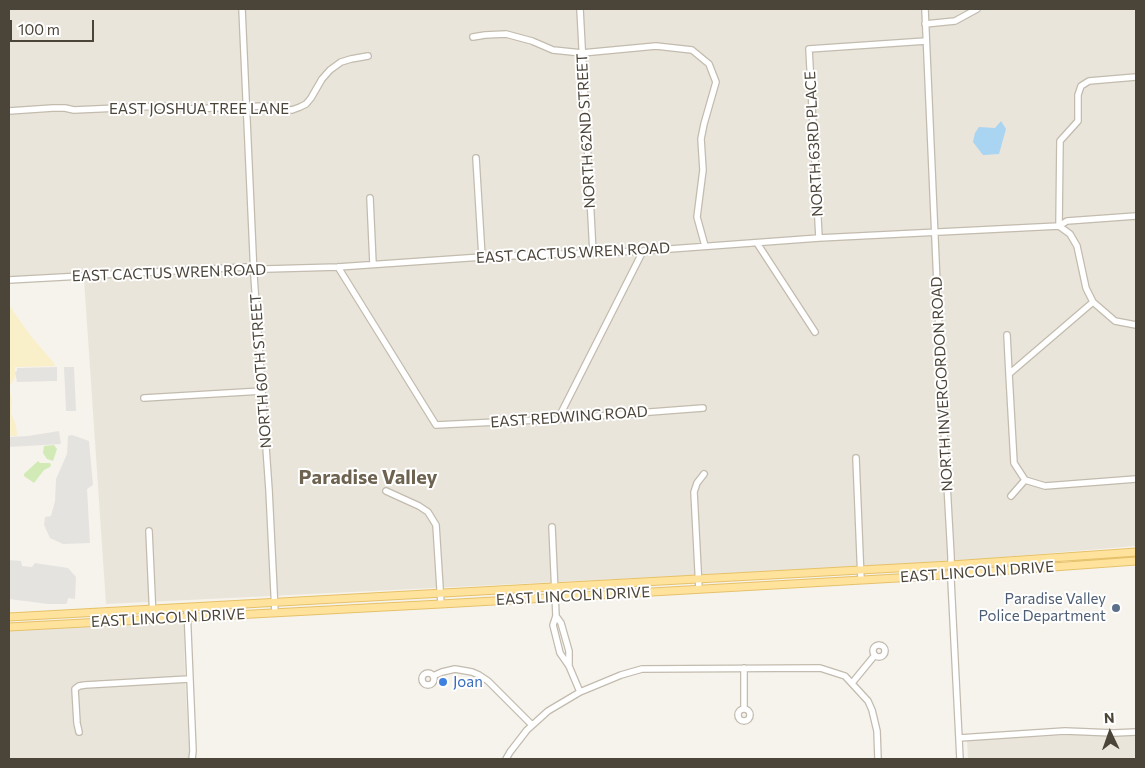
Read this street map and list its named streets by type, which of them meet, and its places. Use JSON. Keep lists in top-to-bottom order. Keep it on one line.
{"streets":{"main road":["EAST LINCOLN DRIVE"],"street":["EAST JOSHUA TREE LANE","NORTH 62ND STREET","NORTH 63RD PLACE","EAST CACTUS WREN ROAD","NORTH 60TH STREET","NORTH INVERGORDON ROAD","EAST REDWING ROAD"]},"crossings":[["EAST JOSHUA TREE LANE","NORTH 60TH STREET"],["NORTH 62ND STREET","EAST CACTUS WREN ROAD"],["NORTH 63RD PLACE","EAST CACTUS WREN ROAD"],["NORTH 63RD PLACE","NORTH INVERGORDON ROAD"],["EAST CACTUS WREN ROAD","NORTH 60TH STREET"],["EAST CACTUS WREN ROAD","NORTH INVERGORDON ROAD"],["EAST CACTUS WREN ROAD","EAST REDWING ROAD"],["NORTH 60TH STREET","EAST LINCOLN DRIVE"],["NORTH INVERGORDON ROAD","EAST LINCOLN DRIVE"]],"districts":["Paradise Valley"],"places":["Paradise Valley Police Department","Joan"],"scale_bar":"100 m","north":"top"}
